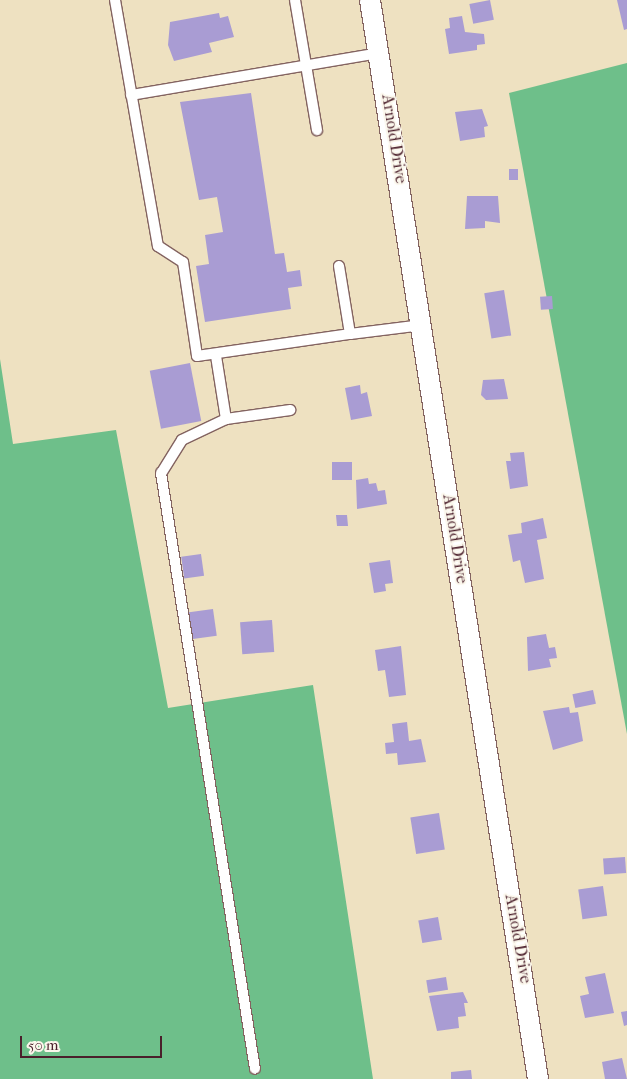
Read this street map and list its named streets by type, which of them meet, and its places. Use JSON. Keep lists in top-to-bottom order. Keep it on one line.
{"streets":{"street":["Arnold Drive"]},"scale_bar":"50 m"}
